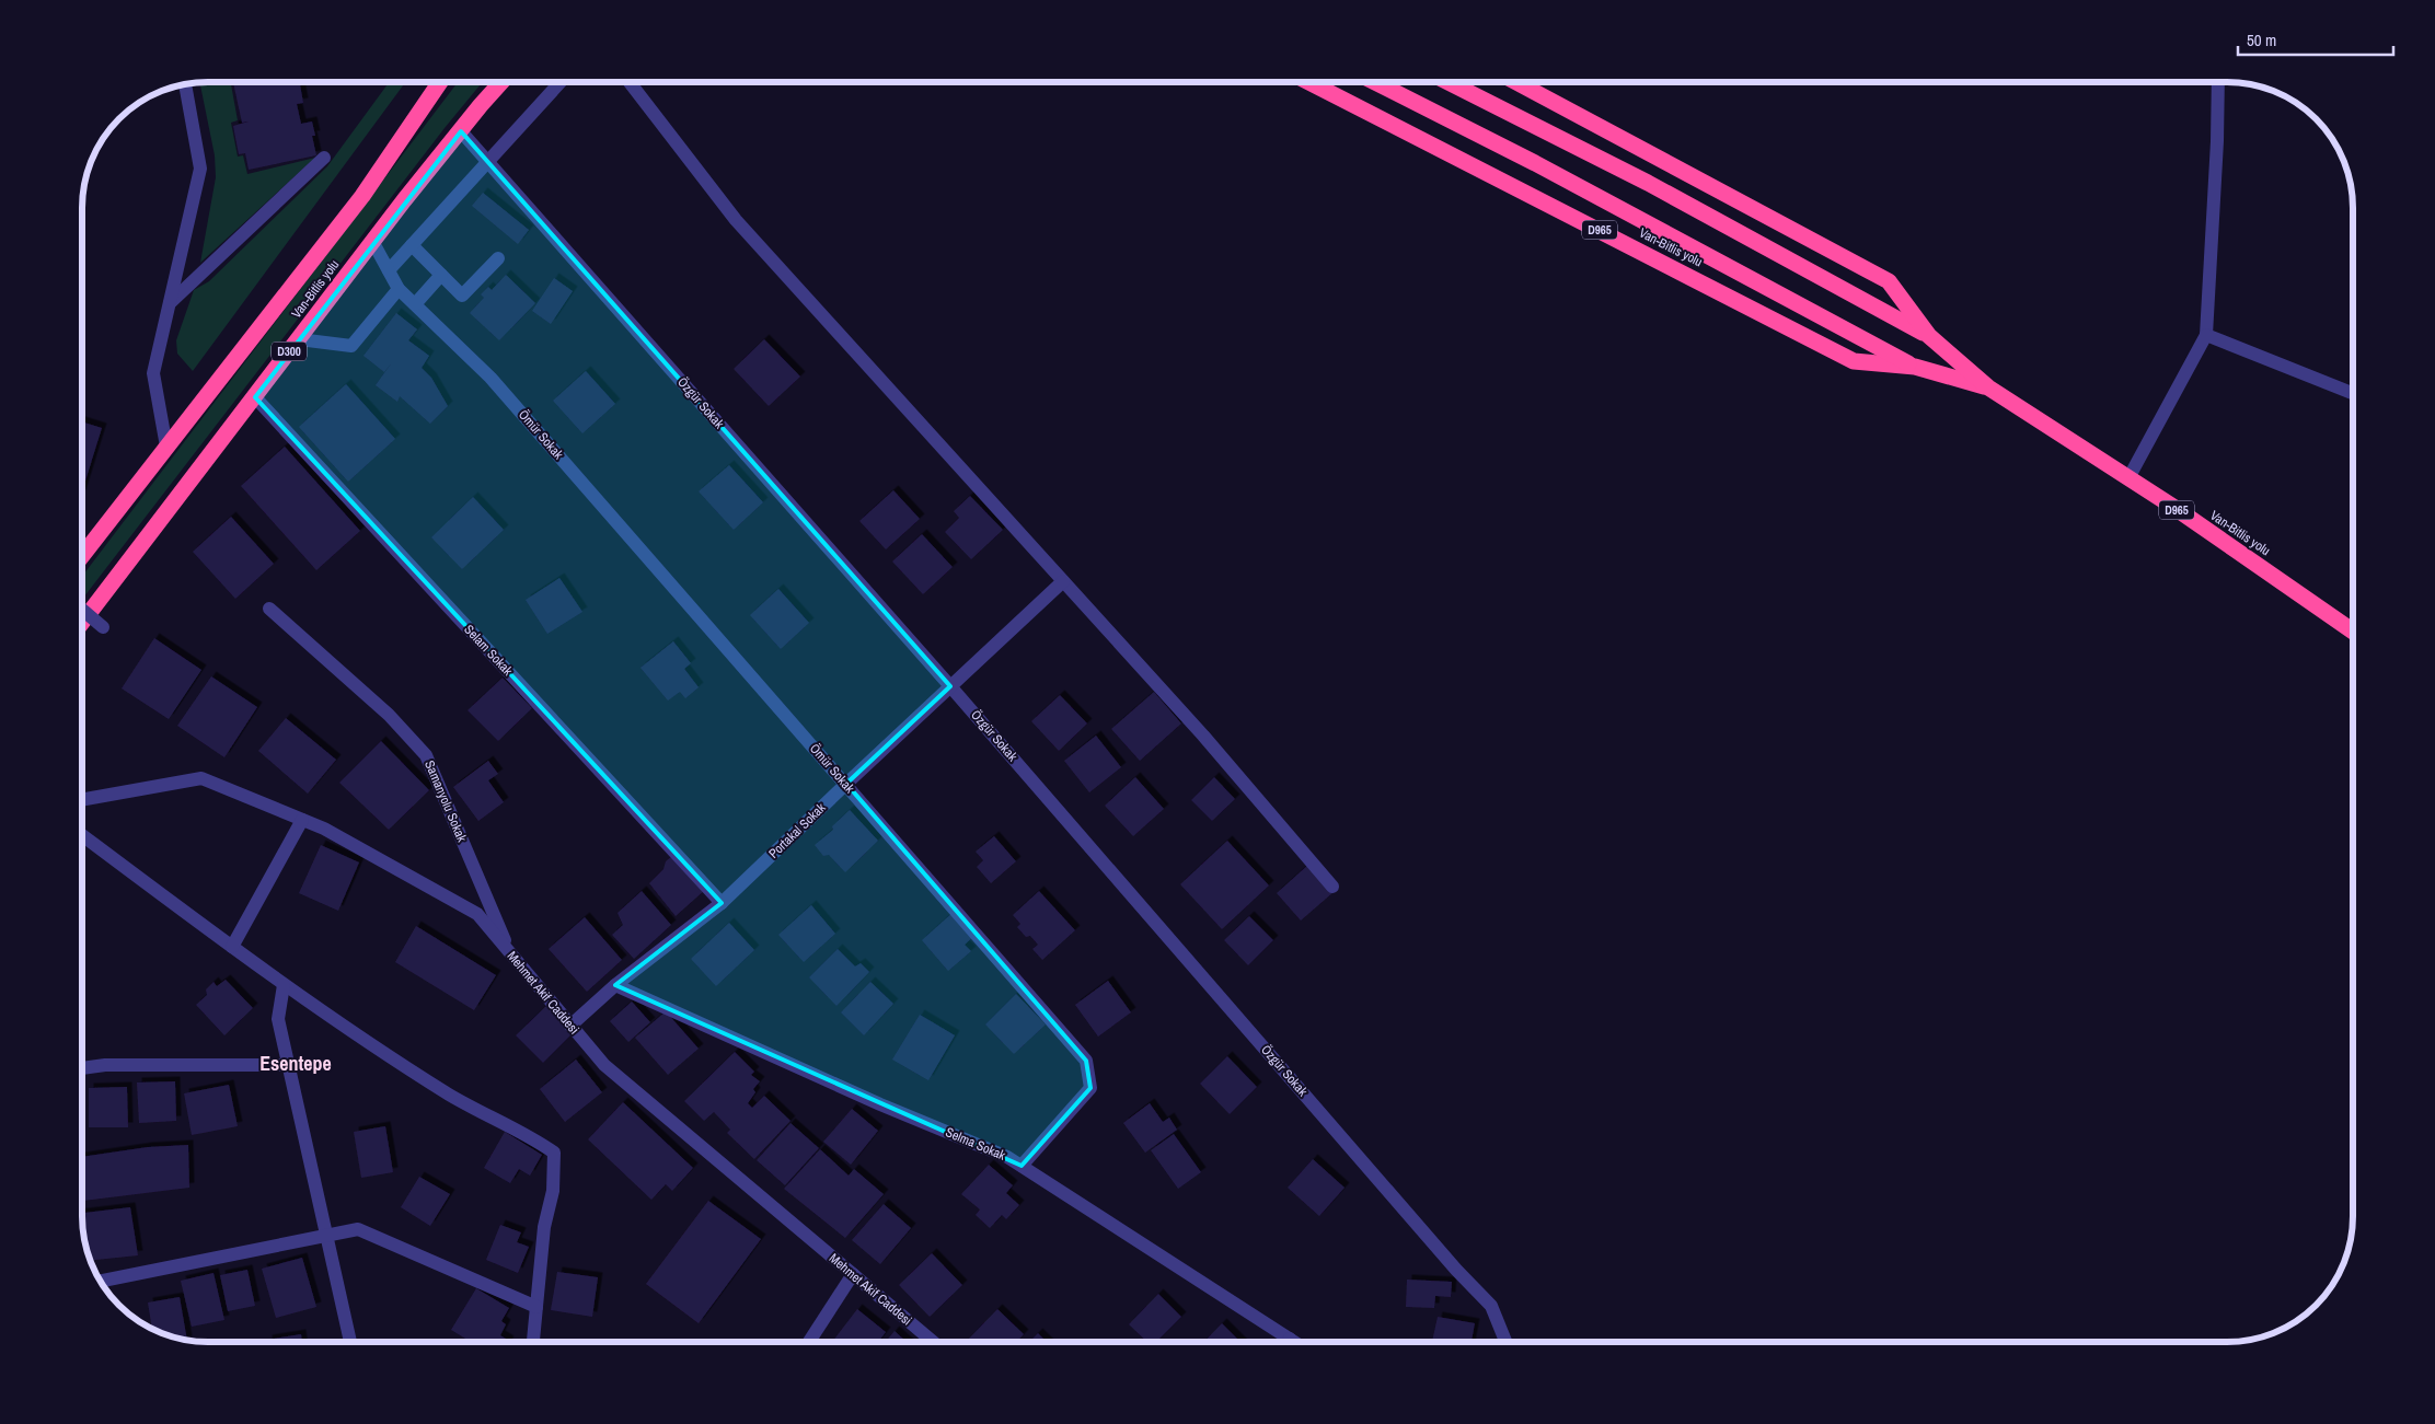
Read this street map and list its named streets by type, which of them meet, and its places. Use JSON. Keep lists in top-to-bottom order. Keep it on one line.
{"streets":{"highway":["D965","Van-Bitlis yolu","D300"],"street":["Özgür Sokak","Ömür Sokak","Selam Sokak","Samanyolu Sokak","Portakal Sokak","Mehmet Akif Caddesi","Selma Sokak"]},"crossings":[["Van-Bitlis yolu","Özgür Sokak"],["Van-Bitlis yolu","Ömür Sokak"],["Van-Bitlis yolu","Selam Sokak"],["Özgür Sokak","Portakal Sokak"],["Ömür Sokak","Portakal Sokak"],["Ömür Sokak","Selma Sokak"],["Selam Sokak","Portakal Sokak"],["Samanyolu Sokak","Mehmet Akif Caddesi"],["Portakal Sokak","Mehmet Akif Caddesi"],["Portakal Sokak","Selma Sokak"]],"districts":["Esentepe"],"scale_bar":"50 m"}
